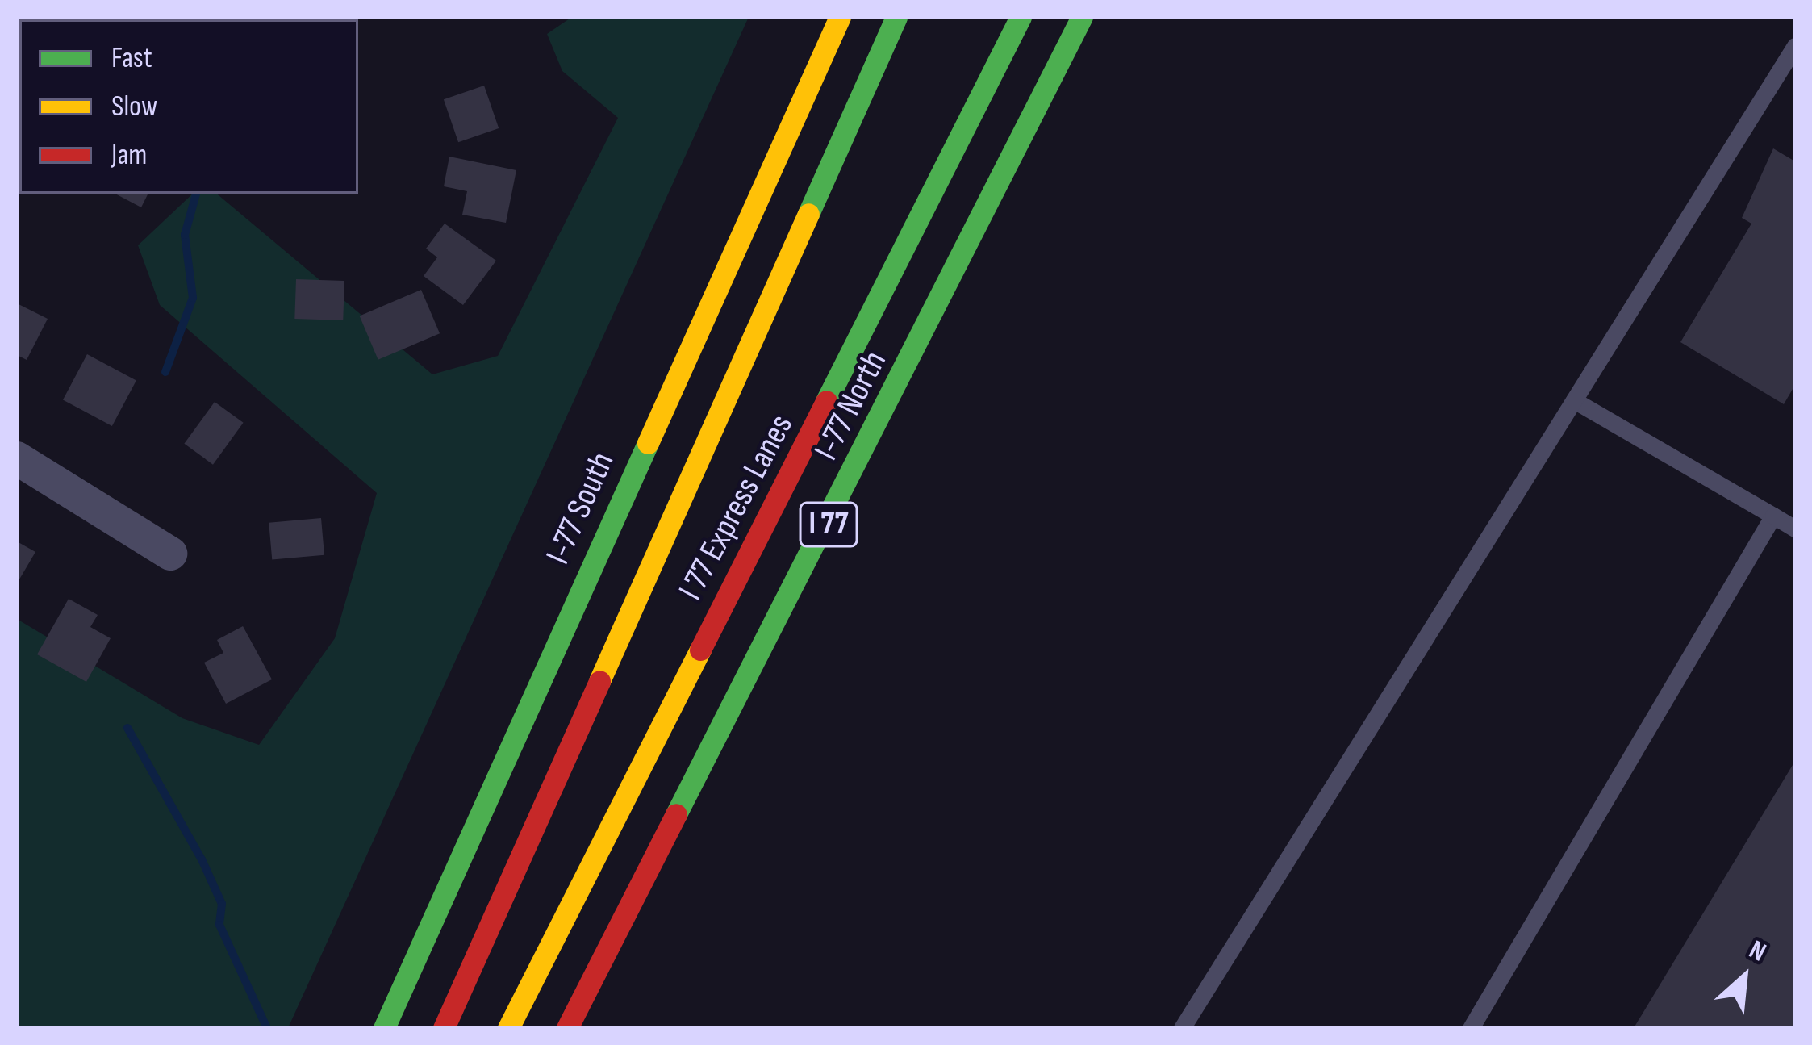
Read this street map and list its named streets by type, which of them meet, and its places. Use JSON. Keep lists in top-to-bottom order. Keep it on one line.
{"streets":{"highway":["I-77 North","I 77 Express Lanes","I-77 South","I 77"]},"legend":["Fast","Slow","Jam"],"north":"top right"}
